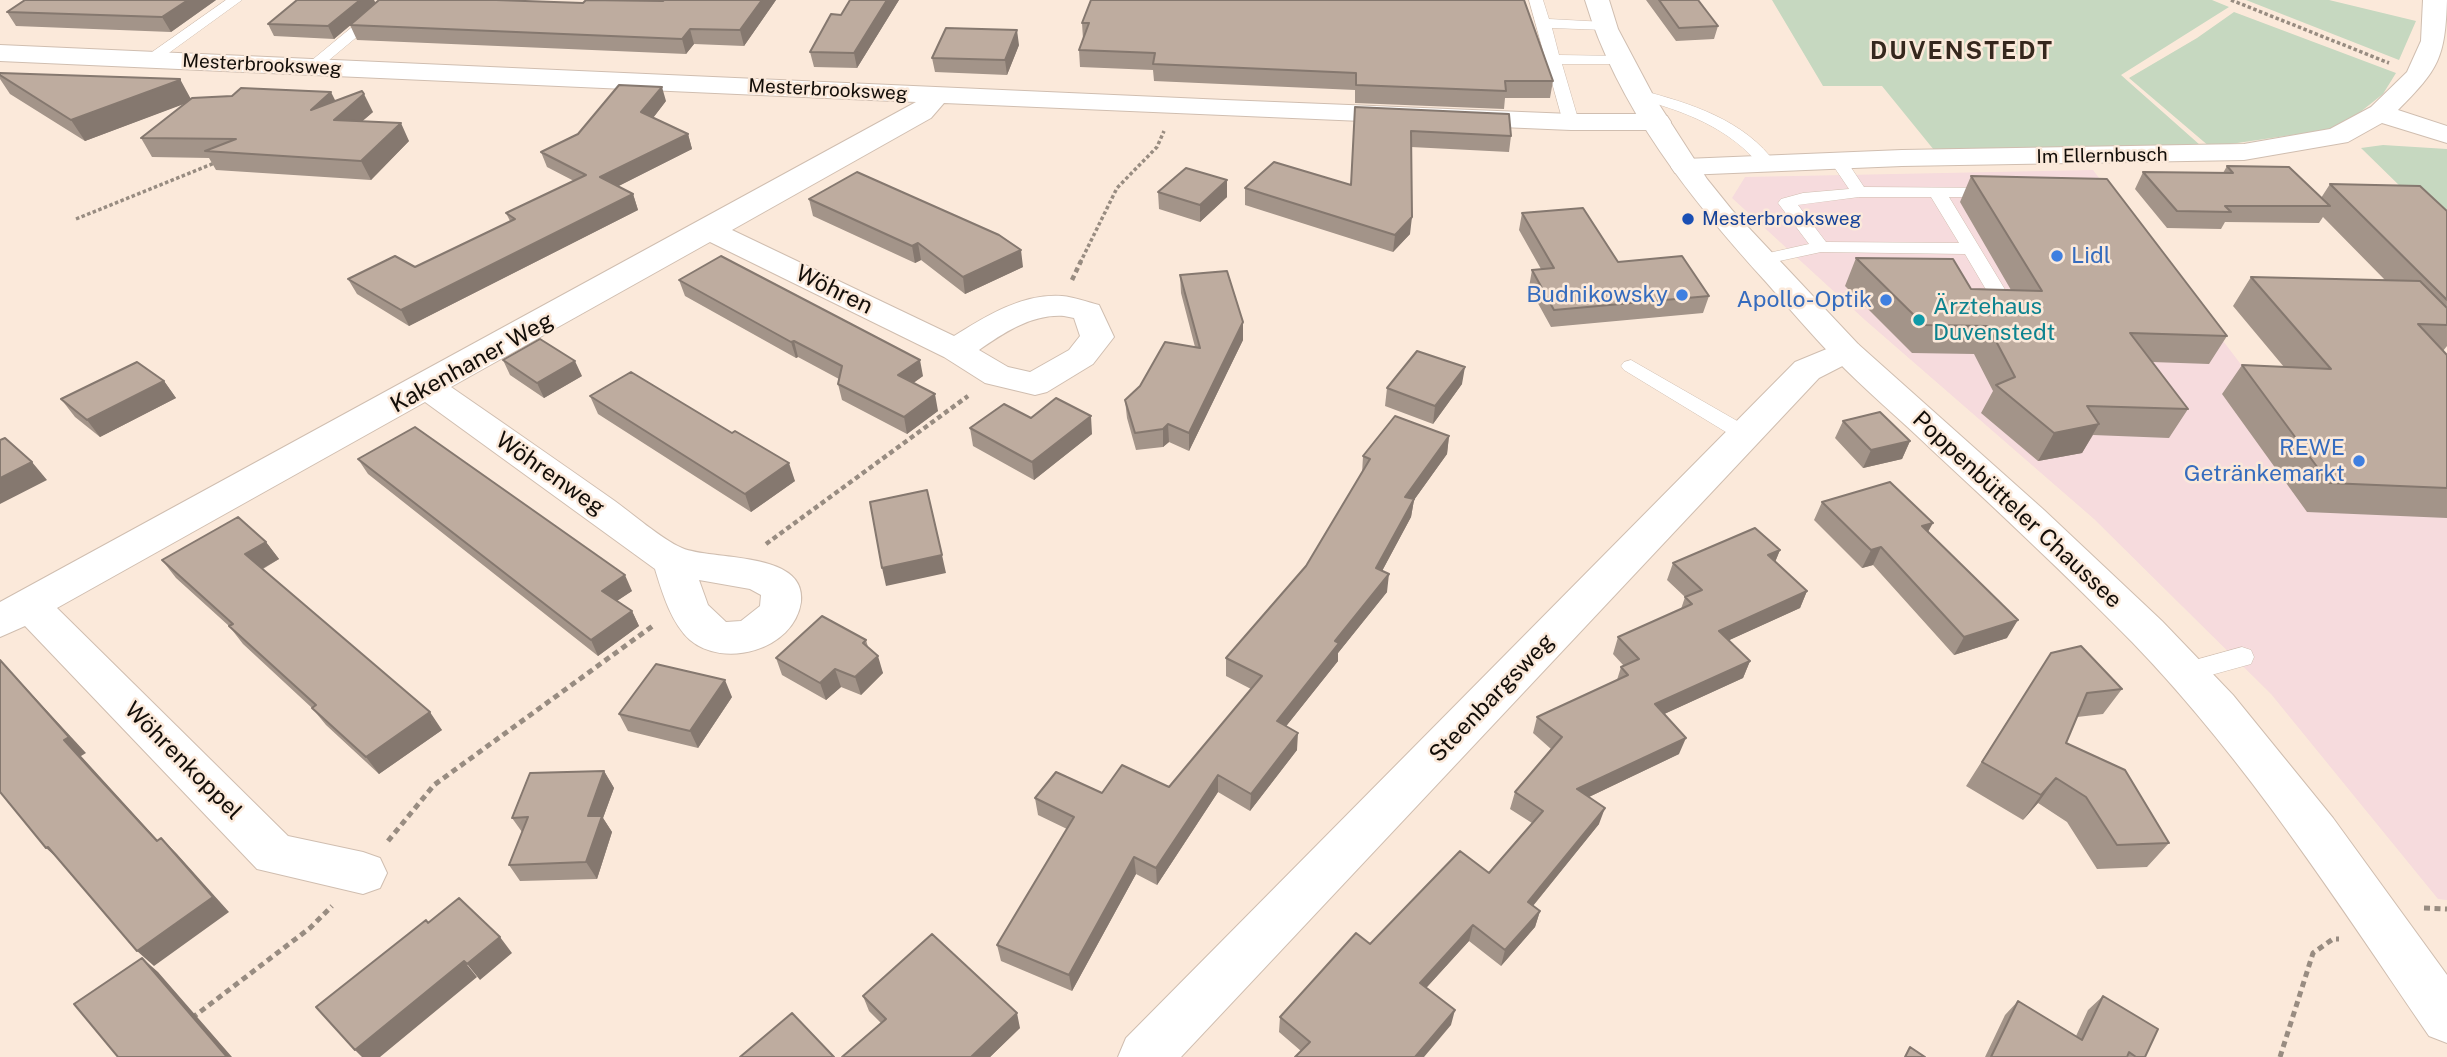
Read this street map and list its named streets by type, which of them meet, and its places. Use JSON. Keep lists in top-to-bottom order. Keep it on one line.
{"streets":{"street":["Mesterbrooksweg","Im Ellernbusch","Wöhren","Kakenhaner Weg","Wöhrenweg","Poppenbütteler Chaussee","Steenbargsweg","Wöhrenkoppel"]},"crossings":[["Mesterbrooksweg","Kakenhaner Weg"],["Mesterbrooksweg","Poppenbütteler Chaussee"],["Im Ellernbusch","Poppenbütteler Chaussee"],["Wöhren","Kakenhaner Weg"],["Kakenhaner Weg","Wöhrenweg"],["Kakenhaner Weg","Wöhrenkoppel"],["Poppenbütteler Chaussee","Steenbargsweg"]],"districts":["DUVENSTEDT"],"places":["Mesterbrooksweg","Lidl","Budnikowsky","Apollo-Optik","Ärztehaus Duvenstedt","REWE Getränkemarkt"]}
